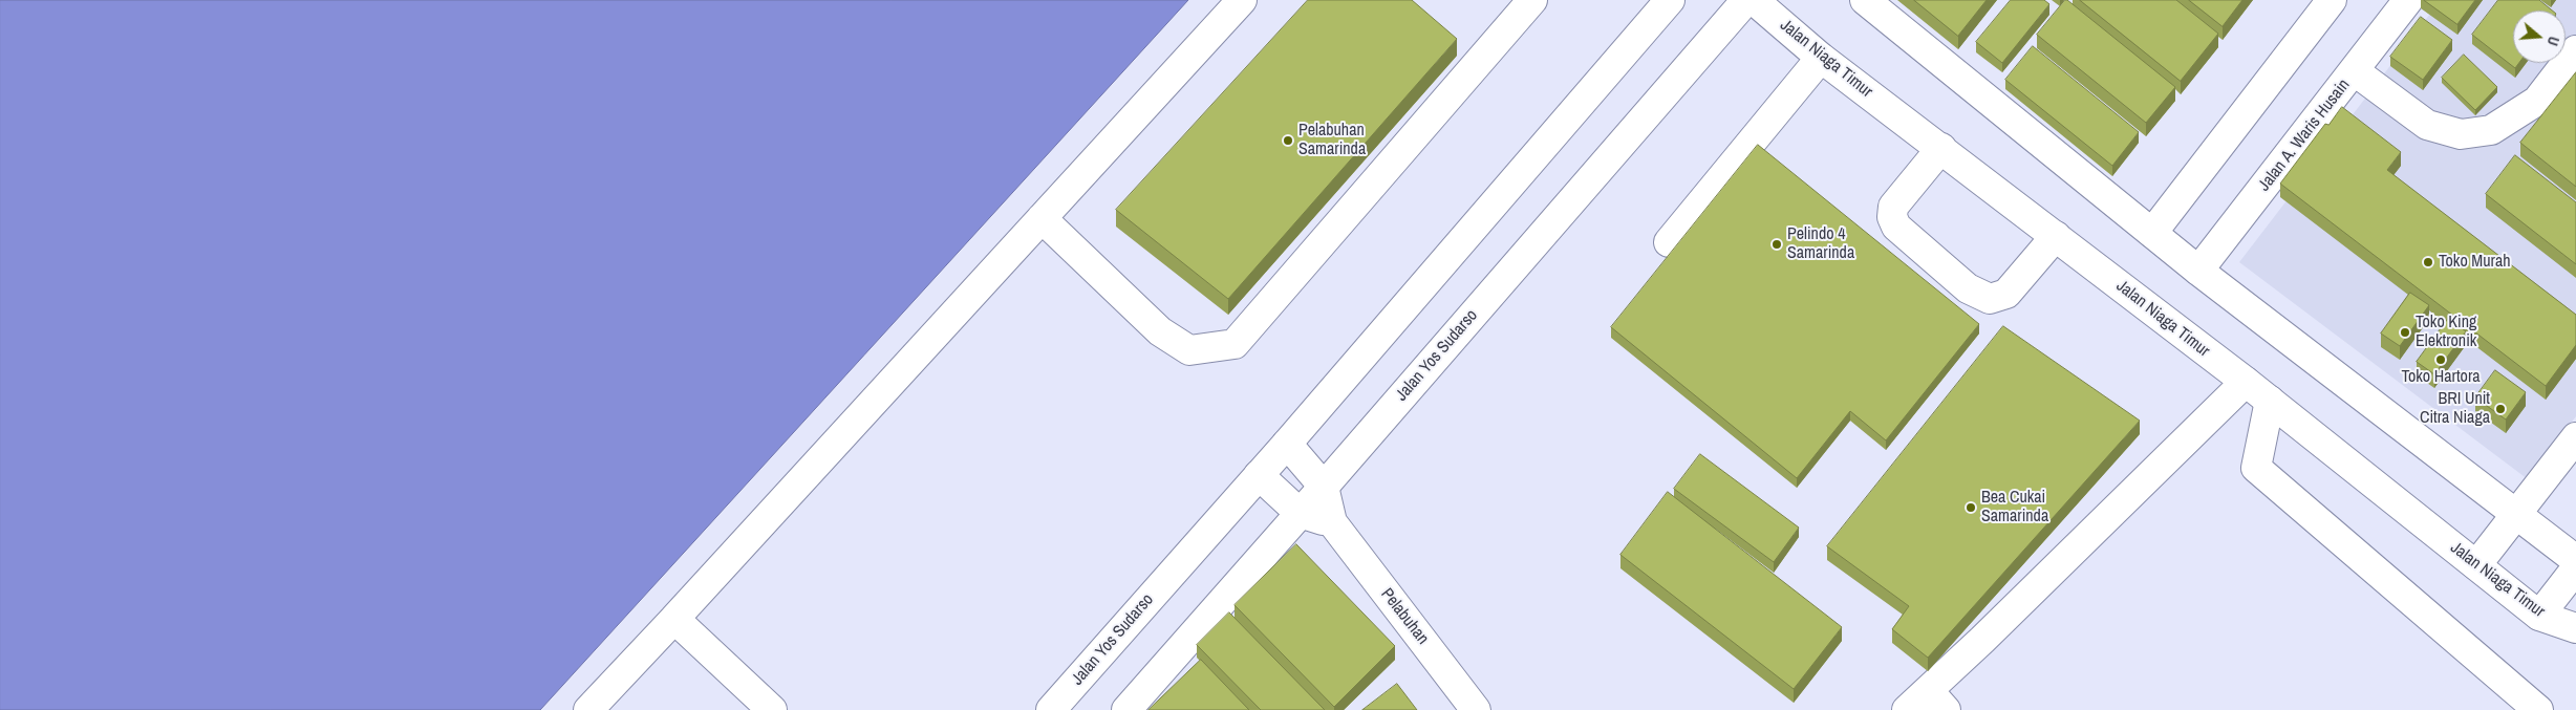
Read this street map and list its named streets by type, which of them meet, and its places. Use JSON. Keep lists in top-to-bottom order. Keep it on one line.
{"streets":{"main road":["Jalan Niaga Timur","Jalan A. Waris Husain","Jalan Yos Sudarso","Pelabuhan"]},"crossings":[["Jalan Yos Sudarso","Pelabuhan"]],"places":["Pelabuhan Samarinda","Pelindo 4 Samarinda","Toko Murah","Toko King Elektronik","Toko Hartora","BRI Unit Citra Niaga","Bea Cukai Samarinda"],"north":"right"}
